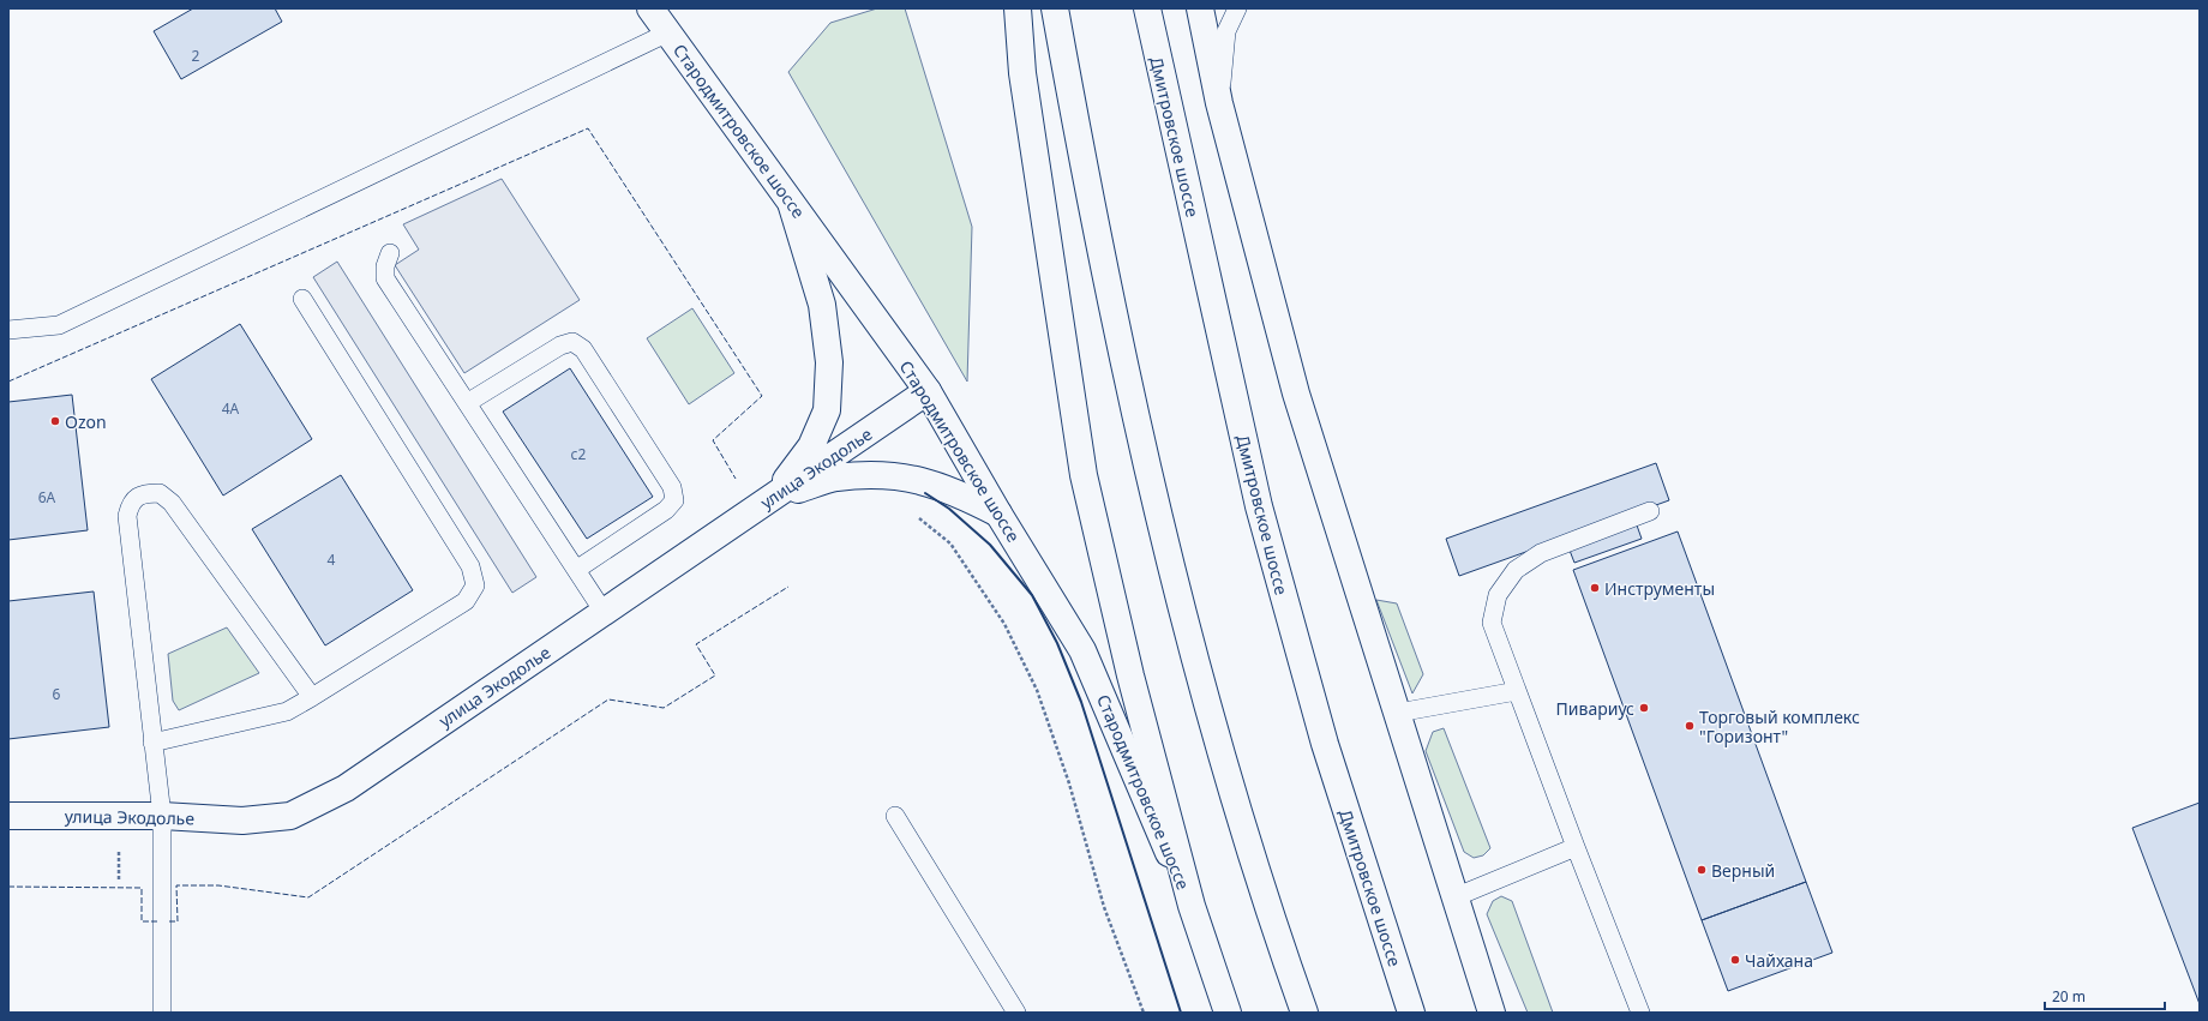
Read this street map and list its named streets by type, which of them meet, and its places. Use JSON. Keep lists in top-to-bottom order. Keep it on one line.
{"streets":{"main road":["Стародмитровское шоссе","Дмитровское шоссе","улица Экодолье"]},"crossings":[["Стародмитровское шоссе","улица Экодолье"]],"places":["Ozon","Инструменты","Пивариус","Торговый комплекс \"Горизонт\"","Верный","Чайхана"],"house_numbers":["2","4А","с2","6А","4","6"],"scale_bar":"20 m"}
